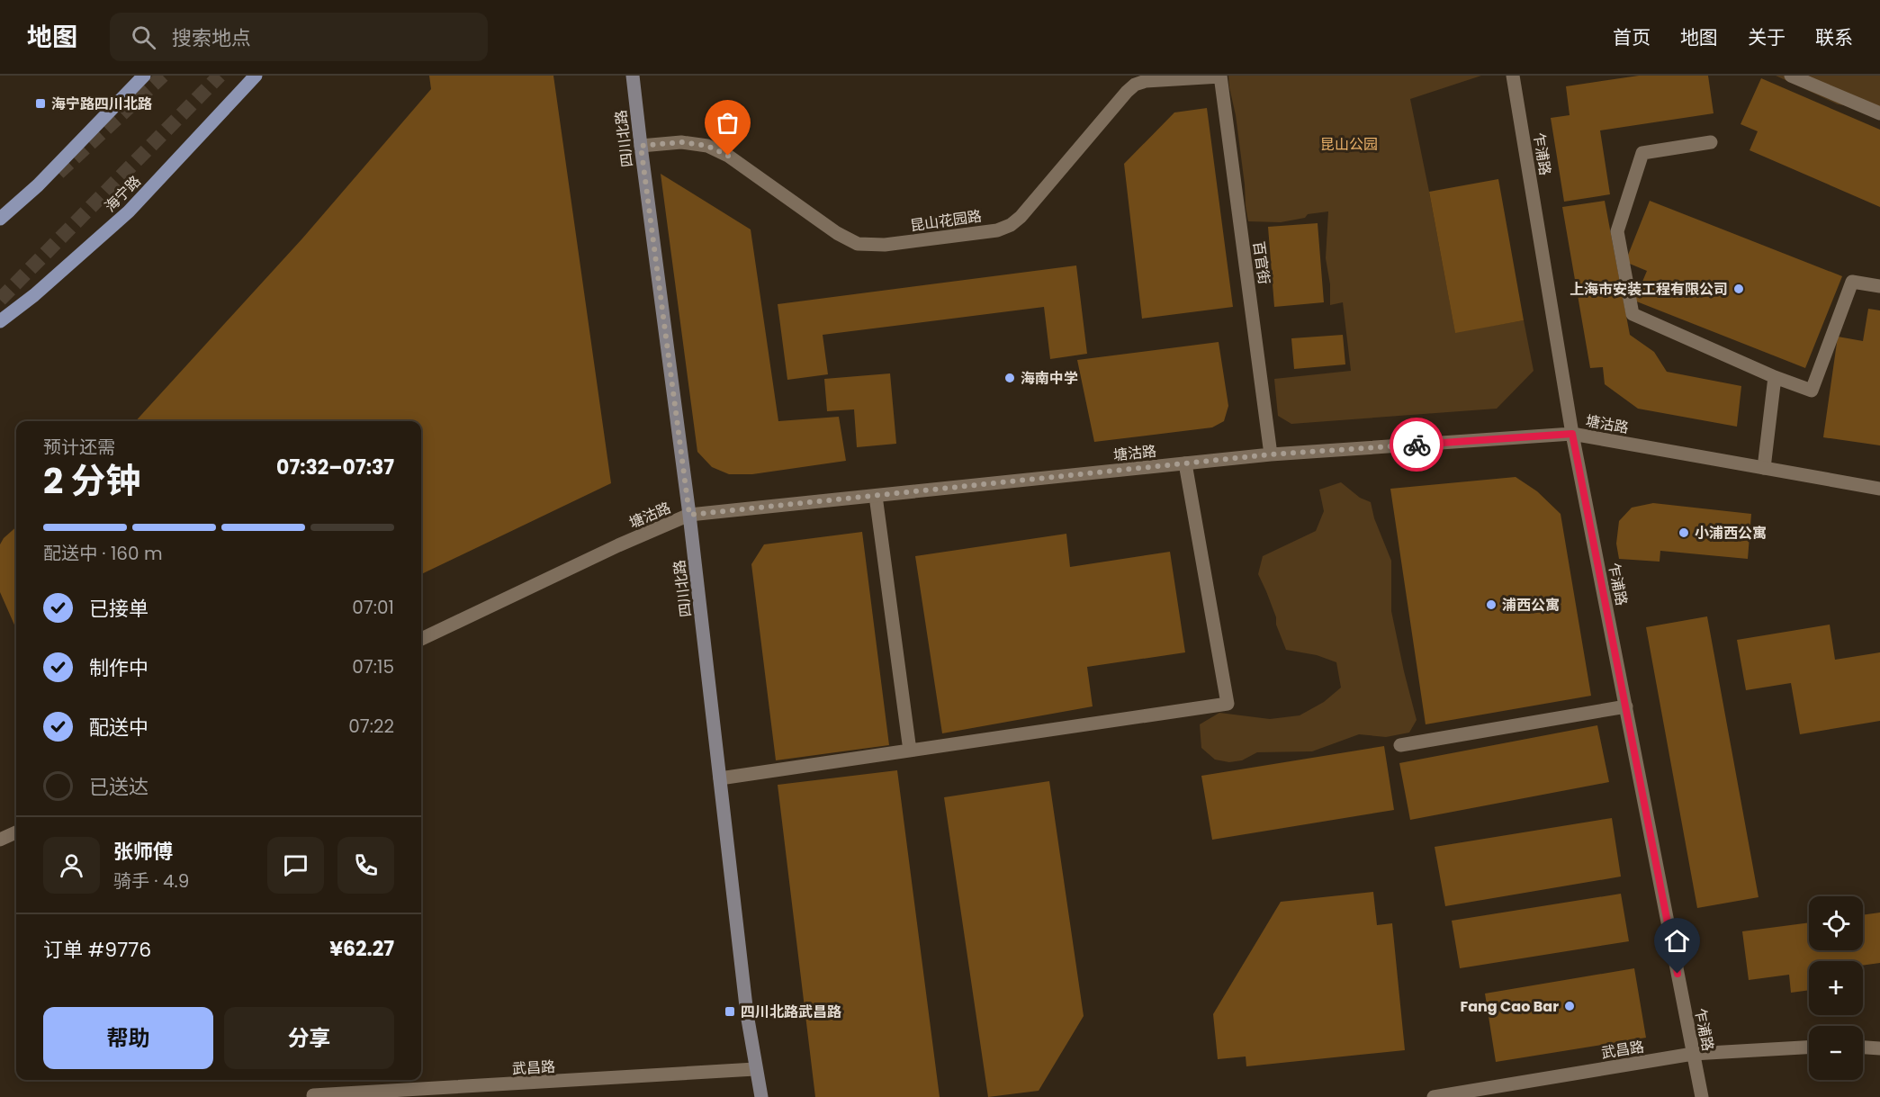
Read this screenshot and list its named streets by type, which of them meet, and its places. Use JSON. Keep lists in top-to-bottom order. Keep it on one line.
{"streets":{"main road":["四川北路","海宁路"],"street":["乍浦路","昆山花园路","百官街","塘沽路","武昌路"]},"crossings":[["四川北路","昆山花园路"],["四川北路","塘沽路"],["四川北路","武昌路"],["乍浦路","塘沽路"],["乍浦路","武昌路"],["昆山花园路","百官街"],["百官街","塘沽路"]],"parks":["昆山公园"],"places":{"transit":["海宁路四川北路","四川北路武昌路"],"other":["上海市安装工程有限公司","海南中学","小浦西公寓","浦西公寓","Fang Cao Bar"]},"page":{"header":"地图","search":"搜索地点","nav":["首页","地图","关于","联系"],"heading":["2 分钟","预计还需","07:32–07:37"],"panel":["张师傅","骑手 · 4.9","订单 #9776","¥62.27"],"bar":"配送中 · 160 m","list":[["已接单","07:01"],["制作中","07:15"],["配送中","07:22"],"已送达"],"map_buttons":["+","−"],"buttons":["帮助","分享"]}}
